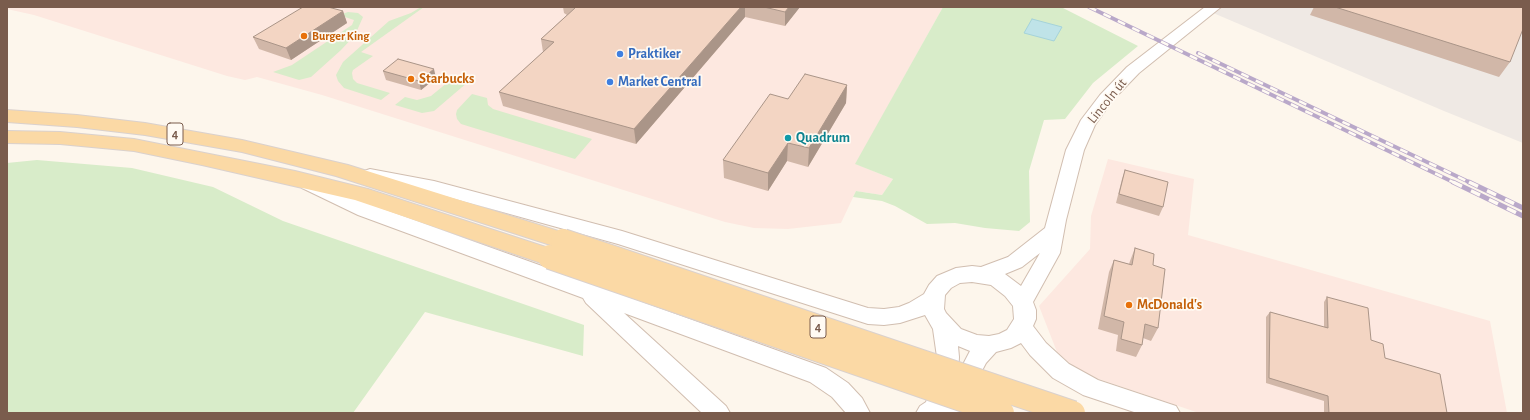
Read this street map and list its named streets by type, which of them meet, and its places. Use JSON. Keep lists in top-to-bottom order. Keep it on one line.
{"streets":{"main road":["4"],"street":["Lincoln út"]},"places":["Burger King","Praktiker","Starbucks","Market Central","Quadrum","McDonald's"]}
